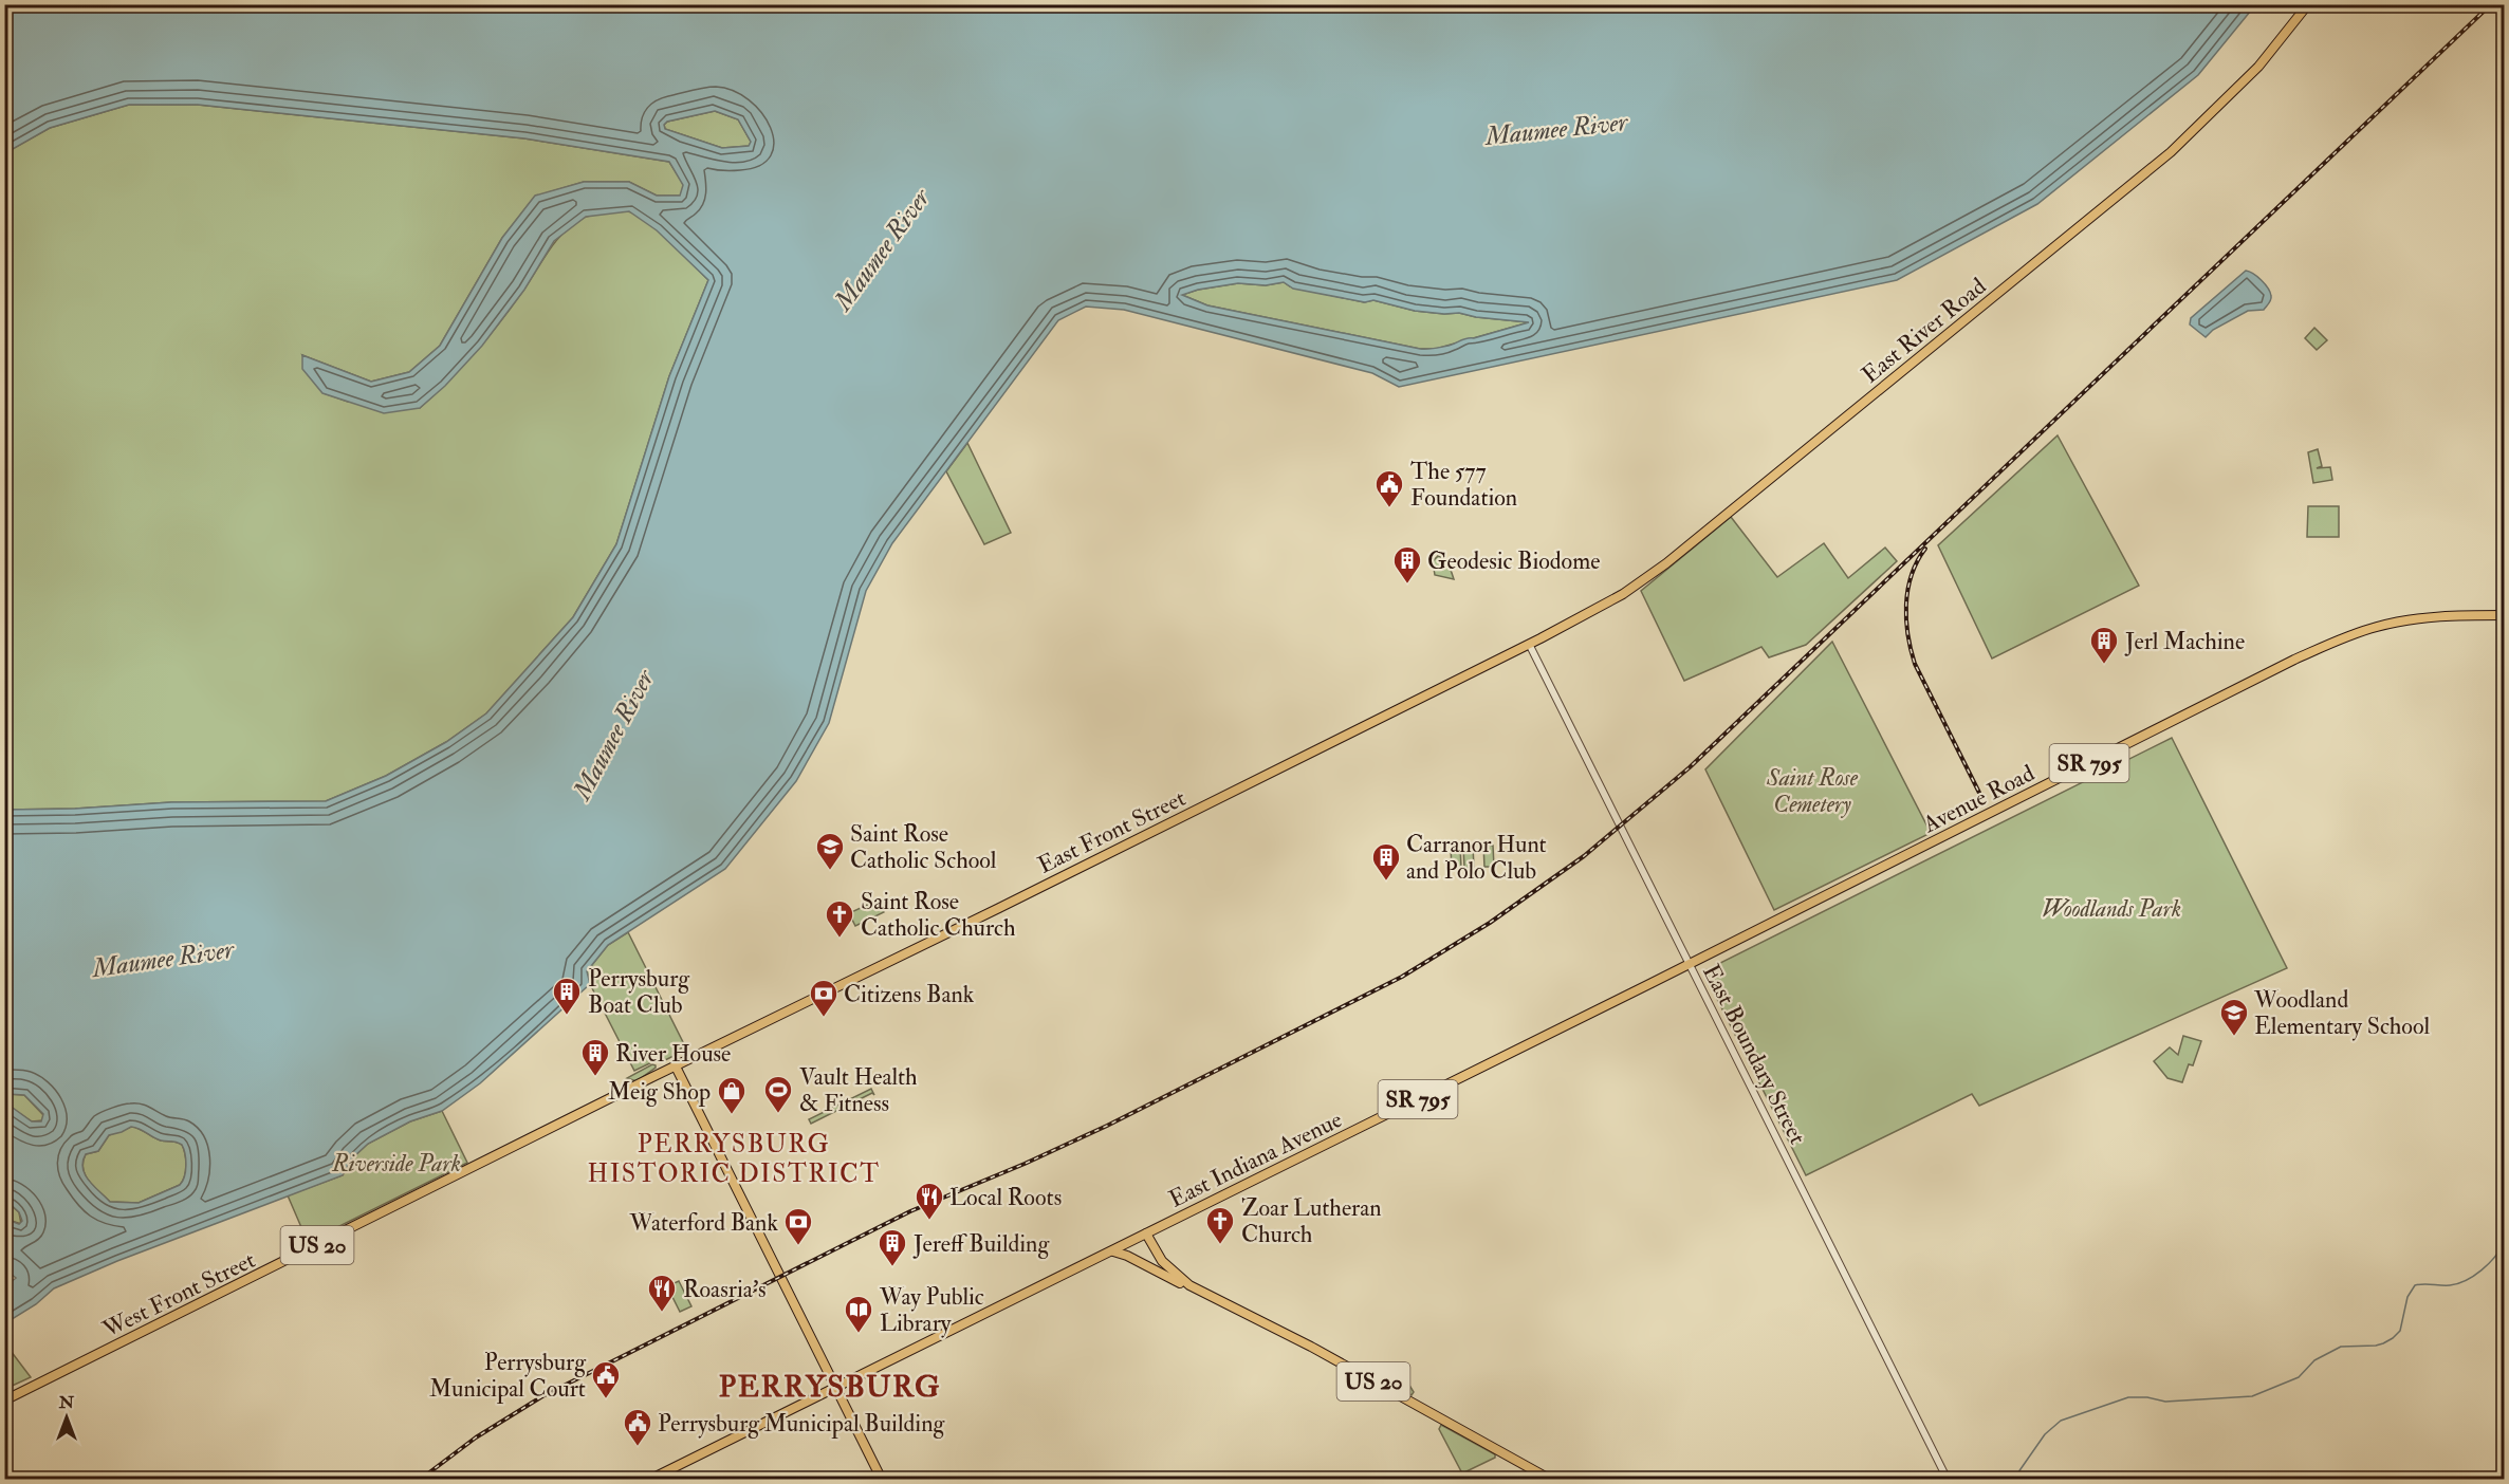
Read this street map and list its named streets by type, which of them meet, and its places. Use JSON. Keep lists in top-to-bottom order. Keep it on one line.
{"streets":{"main road":["East River Road","SR 795","Avenue Road","East Front Street","East Indiana Avenue","US 20","West Front Street"],"street":["East Boundary Street"]},"crossings":[["East River Road","East Front Street"],["East River Road","East Boundary Street"],["Avenue Road","East Boundary Street"],["Avenue Road","East Indiana Avenue"],["East Front Street","East Boundary Street"],["East Front Street","West Front Street"],["East Boundary Street","East Indiana Avenue"],["East Indiana Avenue","US 20"]],"districts":["PERRYSBURG HISTORIC DISTRICT","PERRYSBURG"],"water":["Maumee River"],"parks":["Saint Rose Cemetery","Woodlands Park","Riverside Park"],"places":{"public building":["The 577 Foundation","Perrysburg Municipal Court","Perrysburg Municipal Building"],"building":["Geodesic Biodome","Jerl Machine","Carranor Hunt and Polo Club","Perrysburg Boat Club","River House","Jereff Building"],"school or university":["Saint Rose Catholic School","Woodland Elementary School"],"church":["Saint Rose Catholic Church","Zoar Lutheran Church"],"bank":["Citizens Bank","Waterford Bank"],"sports":["Vault Health & Fitness"],"shop":["Meig Shop"],"restaurant":["Local Roots","Roasria's"],"library":["Way Public Library"]},"north":"top"}
